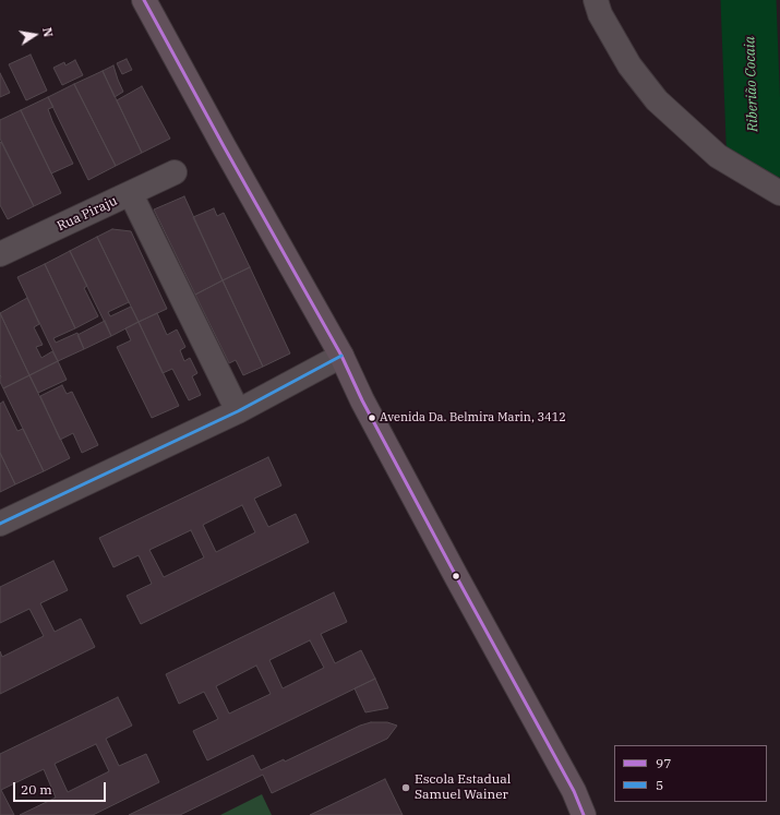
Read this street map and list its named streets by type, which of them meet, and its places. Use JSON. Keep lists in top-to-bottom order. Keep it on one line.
{"streets":{"street":["Rua Piraju"]},"water":["Riberião Cocaia"],"places":["Avenida Da. Belmira Marin, 3412","Escola Estadual Samuel Wainer"],"lines":["transit line 97","transit line 5"],"legend":["97","5"],"scale_bar":"20 m","north":"right"}
